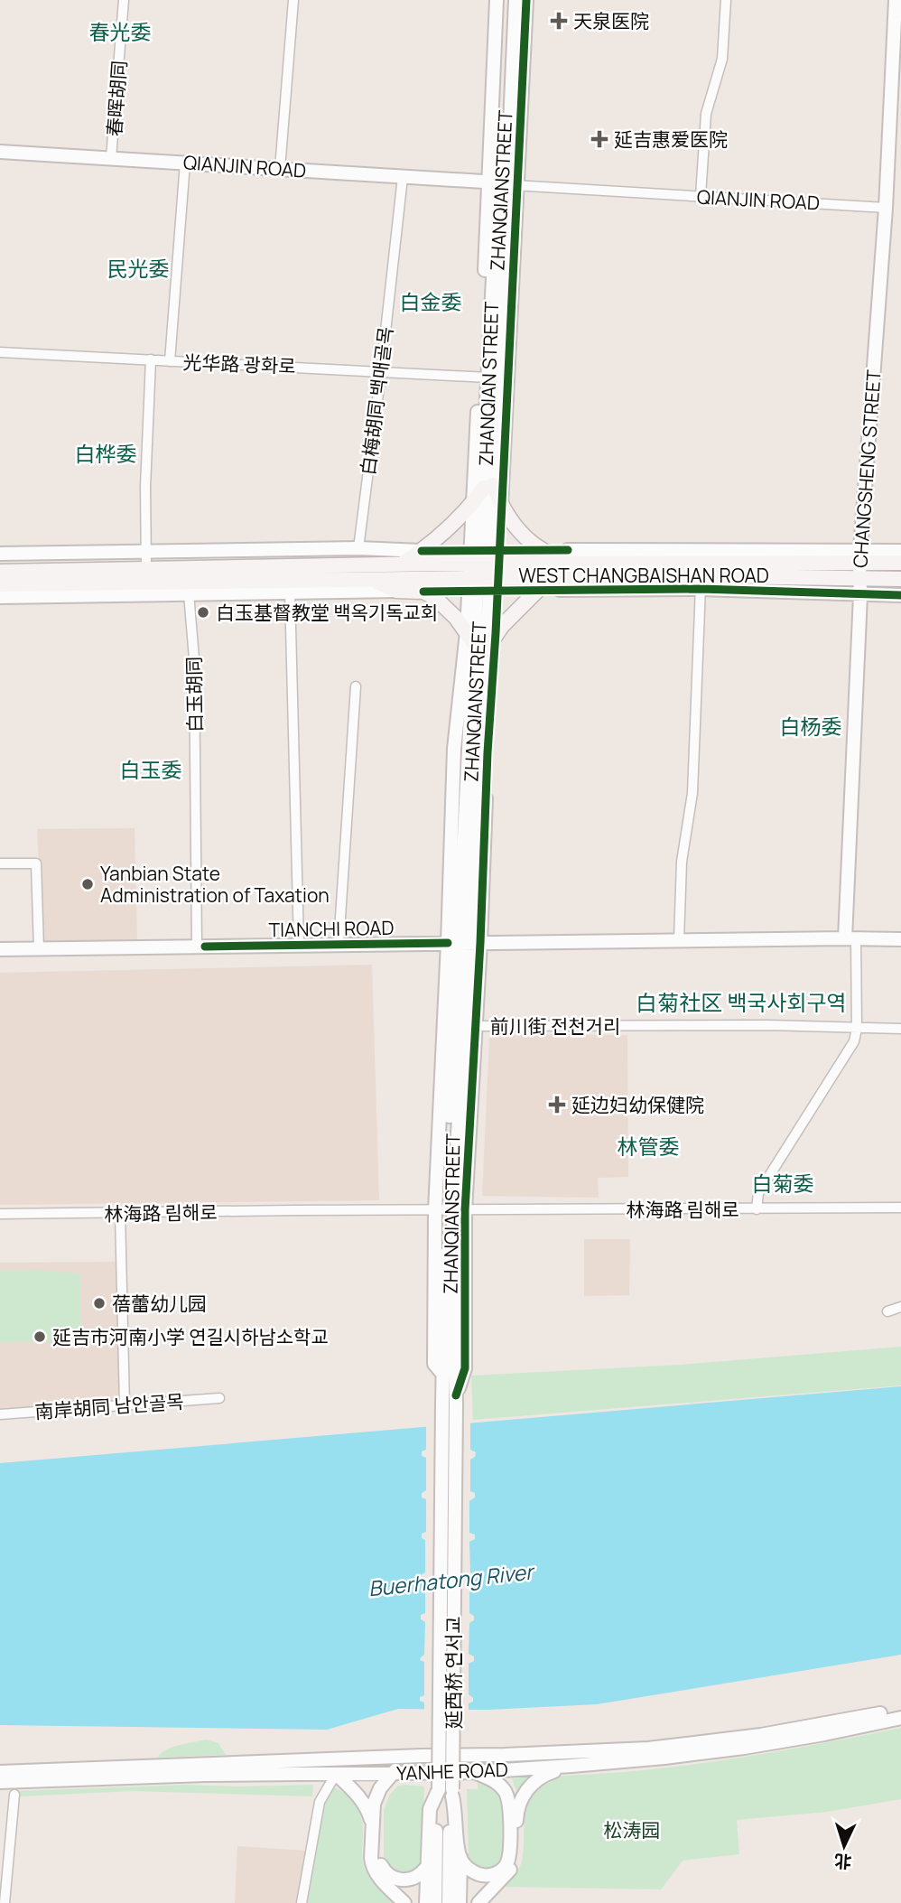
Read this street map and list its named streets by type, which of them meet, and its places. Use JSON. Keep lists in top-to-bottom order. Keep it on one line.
{"streets":{"main road":["QIANJIN ROAD","ZHANQIANSTREET","ZHANQIAN STREET","CHANGSHENG STREET","WEST CHANGBAISHAN ROAD","TIANCHI ROAD","延西桥 연서교","YANHE ROAD"],"street":["春晖胡同","光华路 광화로","白梅胡同 백매골목","白玉胡同","前川街 전천거리","林海路 림해로","南岸胡同 남안골목"]},"crossings":[["春晖胡同","QIANJIN ROAD"],["QIANJIN ROAD","ZHANQIANSTREET"],["QIANJIN ROAD","ZHANQIAN STREET"],["QIANJIN ROAD","白梅胡同 백매골목"],["QIANJIN ROAD","CHANGSHENG STREET"],["ZHANQIANSTREET","光华路 광화로"],["ZHANQIANSTREET","ZHANQIAN STREET"],["ZHANQIANSTREET","WEST CHANGBAISHAN ROAD"],["ZHANQIANSTREET","TIANCHI ROAD"],["ZHANQIANSTREET","前川街 전천거리"],["ZHANQIANSTREET","林海路 림해로"],["ZHANQIANSTREET","延西桥 연서교"],["光华路 광화로","ZHANQIAN STREET"],["光华路 광화로","白梅胡同 백매골목"],["ZHANQIAN STREET","WEST CHANGBAISHAN ROAD"],["CHANGSHENG STREET","WEST CHANGBAISHAN ROAD"],["CHANGSHENG STREET","TIANCHI ROAD"],["白玉胡同","TIANCHI ROAD"]],"districts":["春光委","民光委","白金委","白桦委","白杨委","白玉委","白菊社区 백국사회구역","林管委","白菊委"],"water":["Buerhatong River"],"parks":["松涛园"],"places":{"health":["天泉医院","延吉惠爱医院","延边妇幼保健院"],"other":["白玉基督教堂 백옥기독교회","Yanbian State Administration of Taxation","蓓蕾幼儿园","延吉市河南小学 연길시하남소학교"]},"north":"bottom"}
